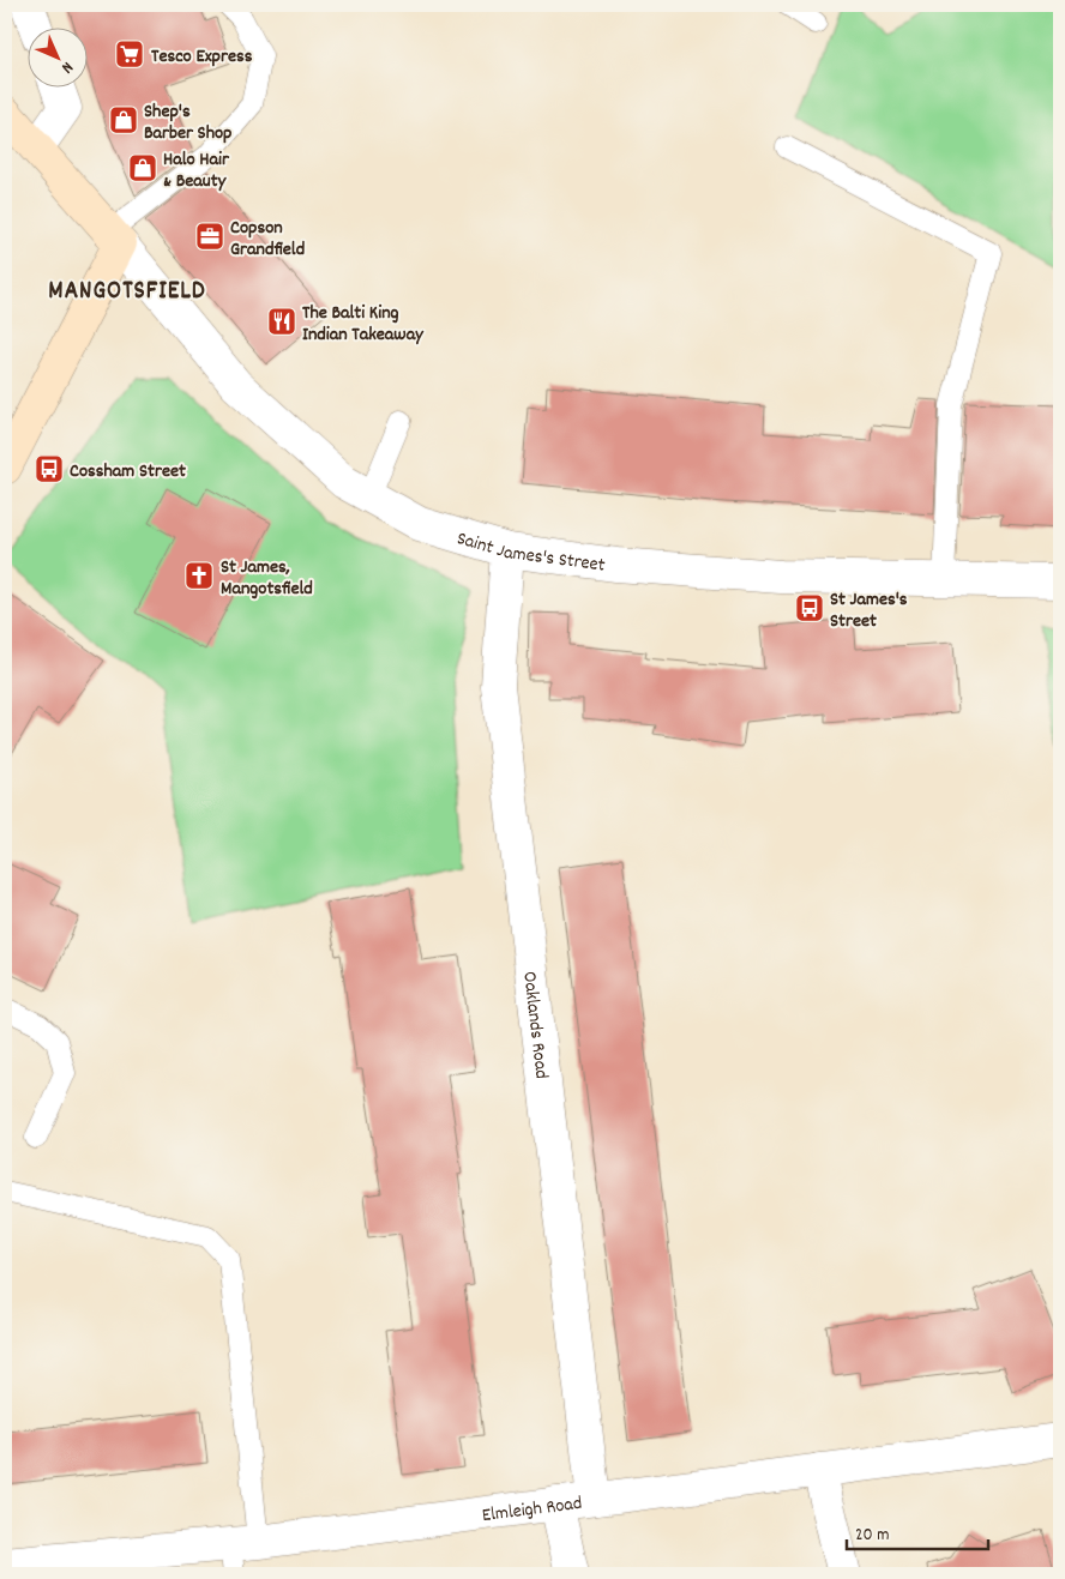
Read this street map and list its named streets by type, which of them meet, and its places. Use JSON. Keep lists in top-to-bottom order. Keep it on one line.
{"streets":{"street":["Saint James's Street","Oaklands Road","Elmleigh Road"]},"crossings":[["Saint James's Street","Oaklands Road"],["Oaklands Road","Elmleigh Road"]],"districts":["MANGOTSFIELD"],"places":{"supermarket":["Tesco Express"],"shop":["Shep's Barber Shop","Halo Hair & Beauty"],"office":["Copson Grandfield"],"restaurant":["The Balti King Indian Takeaway"],"bus stop":["Cossham Street","St James's Street"],"church":["St James, Mangotsfield"]},"scale_bar":"20 m","north":"bottom right"}
